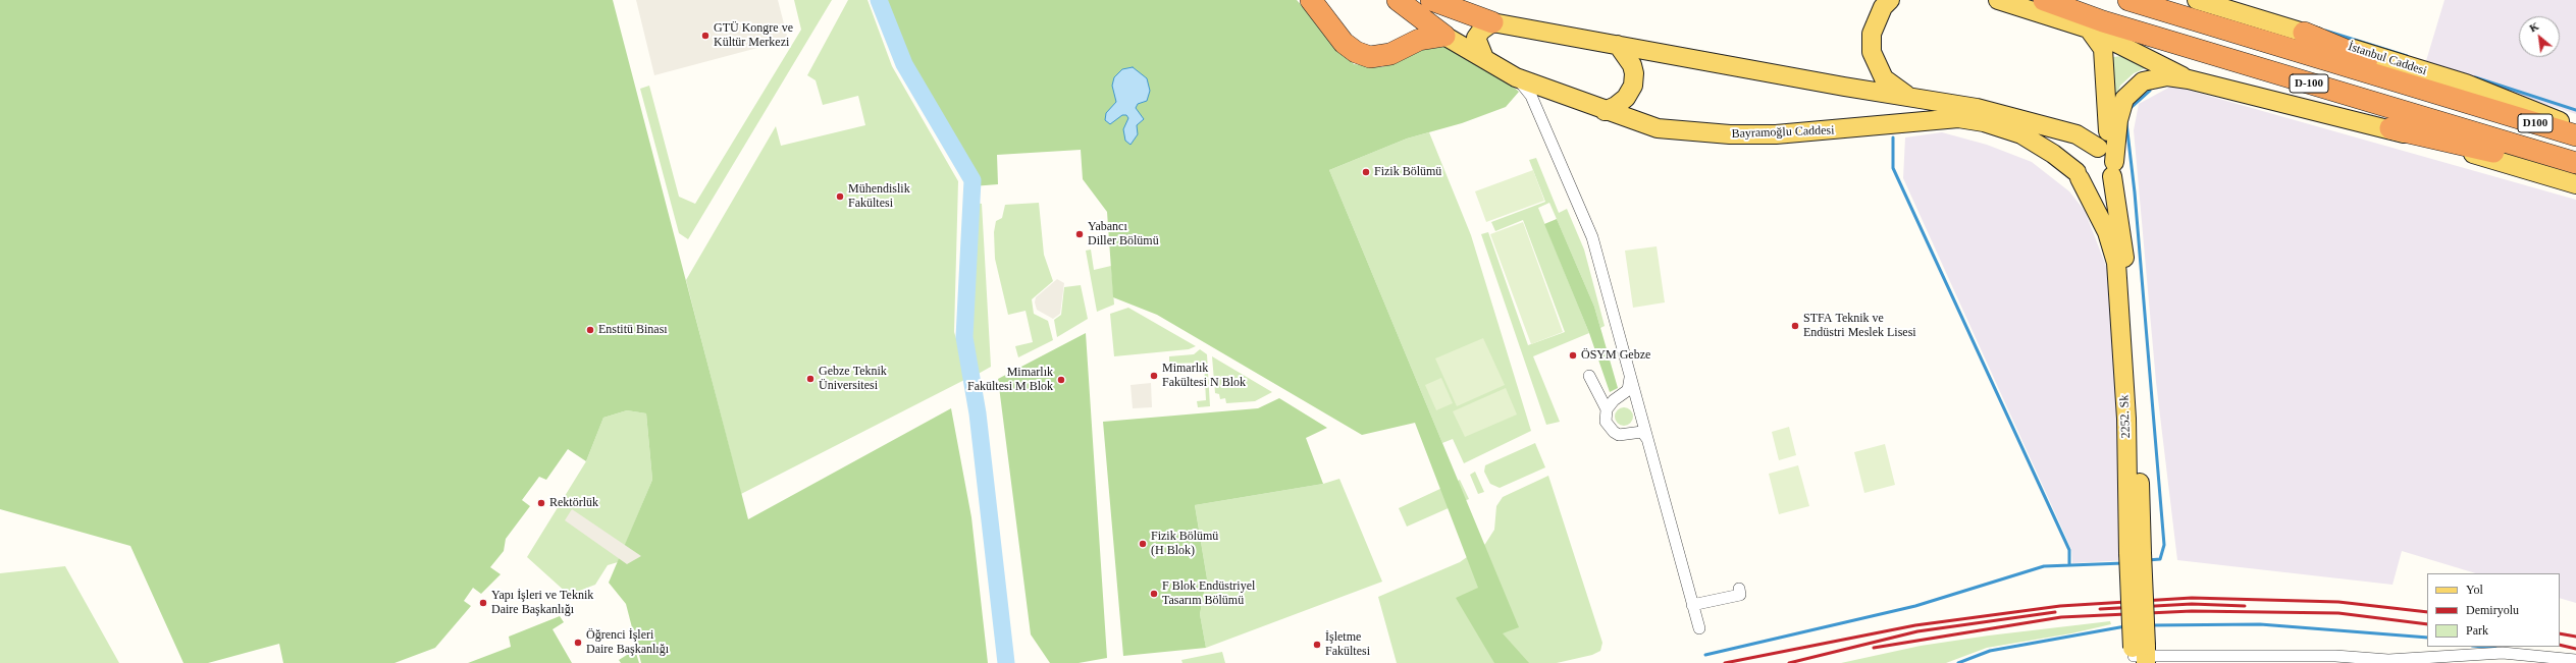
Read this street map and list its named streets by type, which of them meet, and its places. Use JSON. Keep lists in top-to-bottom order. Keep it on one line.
{"streets":{"highway":["D-100","D100"],"main road":["İstanbul Caddesi","Bayramoğlu Caddesi","2252. Sk"]},"crossings":[["D-100","D100"],["Bayramoğlu Caddesi","2252. Sk"]],"places":["GTÜ Kongre ve Kültür Merkezi","Fizik Bölümü","Mühendislik Fakültesi","Yabancı Diller Bölümü","STFA Teknik ve Endüstri Meslek Lisesi","Enstitü Binası","ÖSYM Gebze","Mimarlık Fakültesi N Blok","Gebze Teknik Üniversitesi","Mimarlık Fakültesi M Blok","Rektörlük","Fizik Bölümü (H Blok)","F Blok Endüstriyel Tasarım Bölümü","Yapı İşleri ve Teknik Daire Başkanlığı","Öğrenci İşleri Daire Başkanlığı","İşletme Fakültesi"],"legend":["Yol","Demiryolu","Park"],"north":"top left"}
